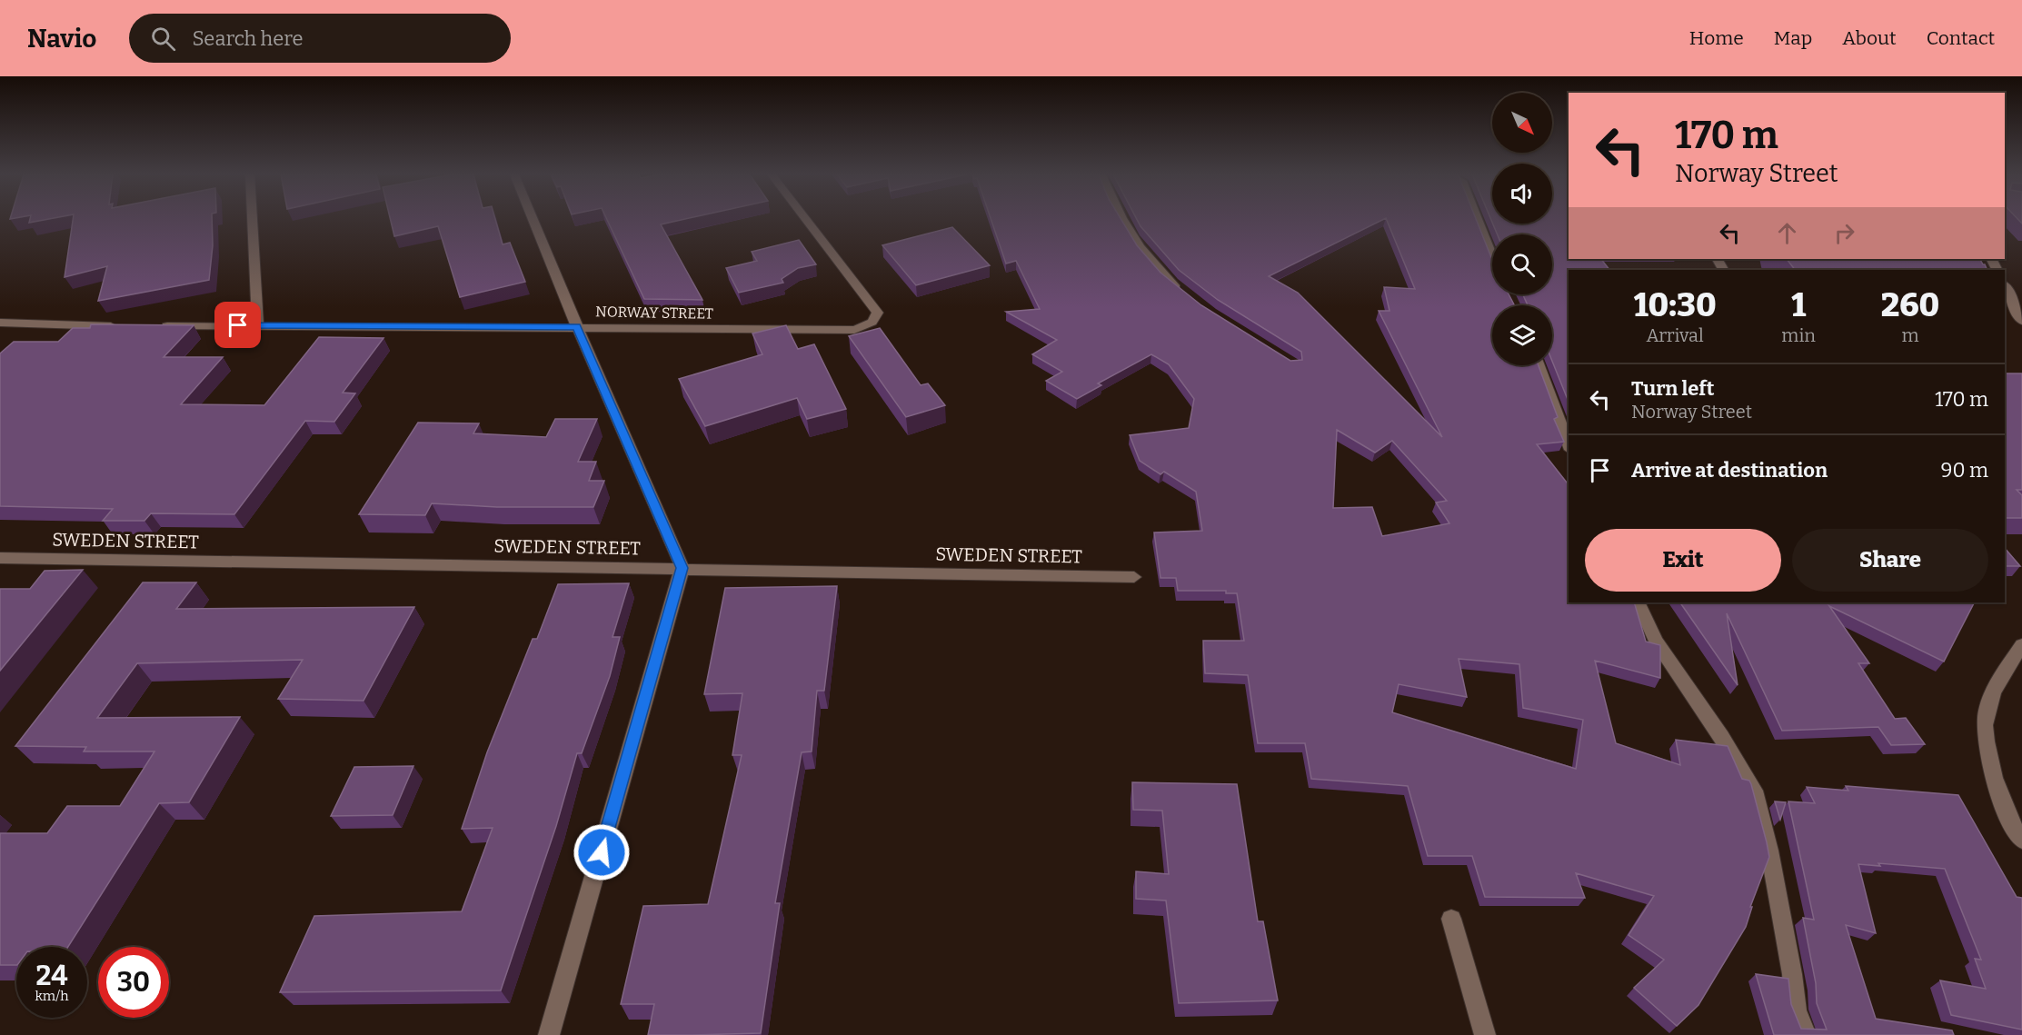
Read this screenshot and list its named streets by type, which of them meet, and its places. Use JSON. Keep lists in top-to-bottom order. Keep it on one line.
{"streets":{"street":["NORWAY STREET","SWEDEN STREET"]},"north":"bottom right","page":{"header":"Navio","search":"Search here","nav":["Home","Map","About","Contact"],"turn":["170 m","Norway Street"],"eta":["10:30","Arrival","1","min","260","m"],"list":[{"name":"Turn left","note":"Norway Street","value":"170 m"},{"name":"Arrive at destination","value":"90 m"}],"buttons":["Exit","Share"],"speed":"24 km/h","limit":"30"}}
